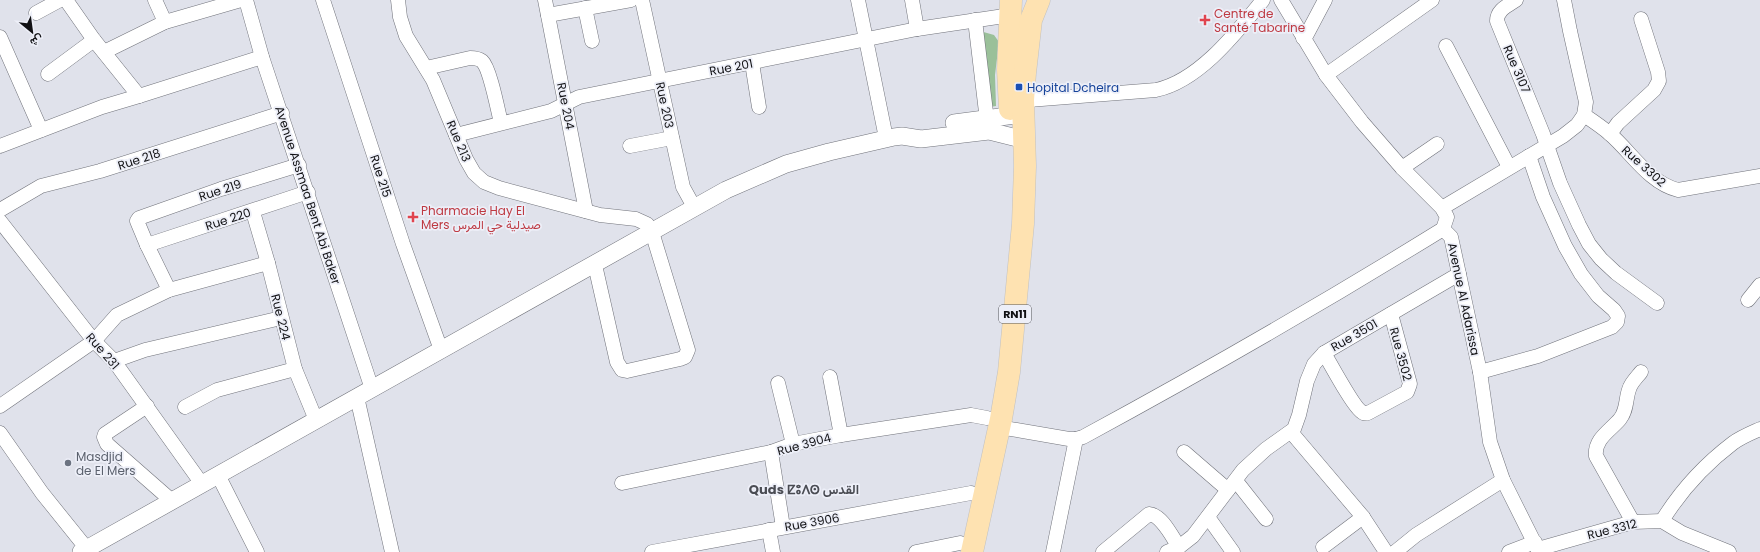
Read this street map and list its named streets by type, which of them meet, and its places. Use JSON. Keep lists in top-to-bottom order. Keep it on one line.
{"streets":{"main road":["RN11"],"street":["Rue 201","Rue 3107","Rue 203","Rue 204","Rue 213","Rue 218","Rue 3302","Rue 215","Rue 219","Avenue Assmaa Bent Abi Baker","Rue 220","Avenue Al Adarissa","Rue 224","Rue 3501","Rue 231","Rue 3502","Rue 3904","Rue 3906","Rue 3312"]},"crossings":[["Rue 201","Rue 203"],["Rue 201","Rue 204"],["Rue 201","Rue 213"],["Rue 201","RN11"],["Rue 204","Rue 213"],["Rue 218","Avenue Assmaa Bent Abi Baker"],["Rue 219","Avenue Assmaa Bent Abi Baker"],["Rue 219","Rue 220"],["Avenue Assmaa Bent Abi Baker","Rue 220"],["Rue 220","Rue 224"],["Avenue Al Adarissa","Rue 3501"],["Avenue Al Adarissa","Rue 3312"],["RN11","Rue 3904"],["RN11","Rue 3906"],["Rue 3501","Rue 3502"]],"districts":["Quds ⵇⵓⴷⵙ القدس"],"places":{"health":["Centre de Santé Tabarine","Pharmacie Hay El Mers صيدلية حي المرس"],"transit":["Hopital Dcheira"],"other":["Masdjid de El Mers"]},"north":"bottom right"}
